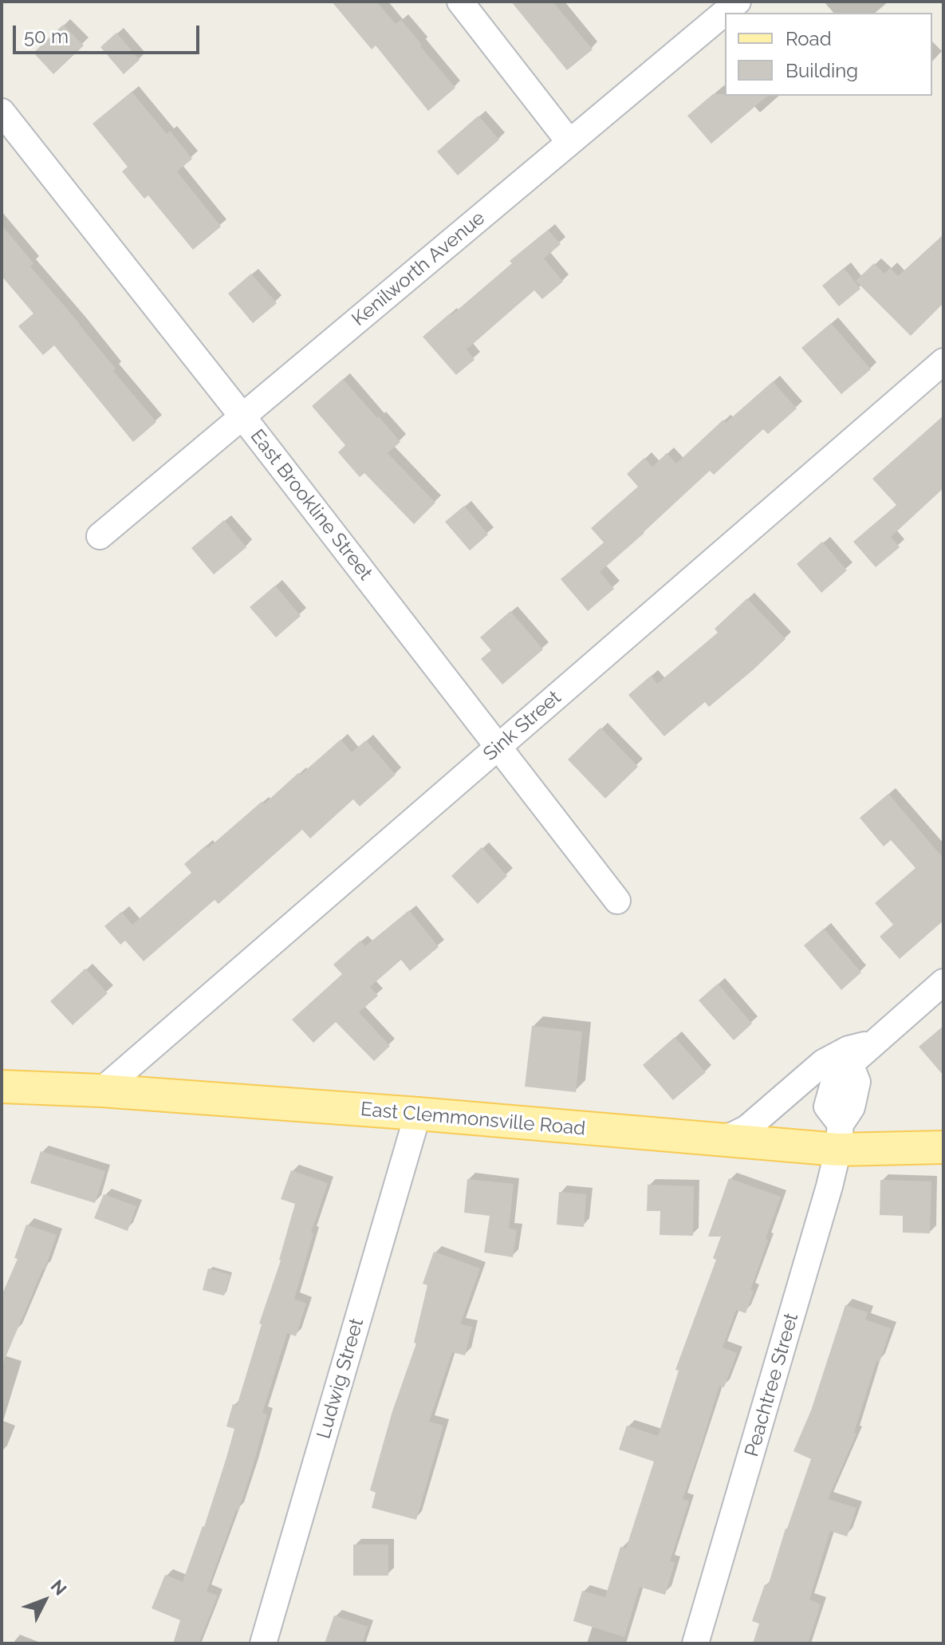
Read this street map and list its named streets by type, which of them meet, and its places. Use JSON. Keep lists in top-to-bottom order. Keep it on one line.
{"streets":{"main road":["East Clemmonsville Road"],"street":["Kenilworth Avenue","East Brookline Street","Sink Street","Ludwig Street","Peachtree Street"]},"crossings":[["Kenilworth Avenue","East Brookline Street"],["East Brookline Street","Sink Street"],["Sink Street","East Clemmonsville Road"],["East Clemmonsville Road","Ludwig Street"],["East Clemmonsville Road","Peachtree Street"]],"legend":["Road","Building"],"scale_bar":"50 m","north":"top right"}
